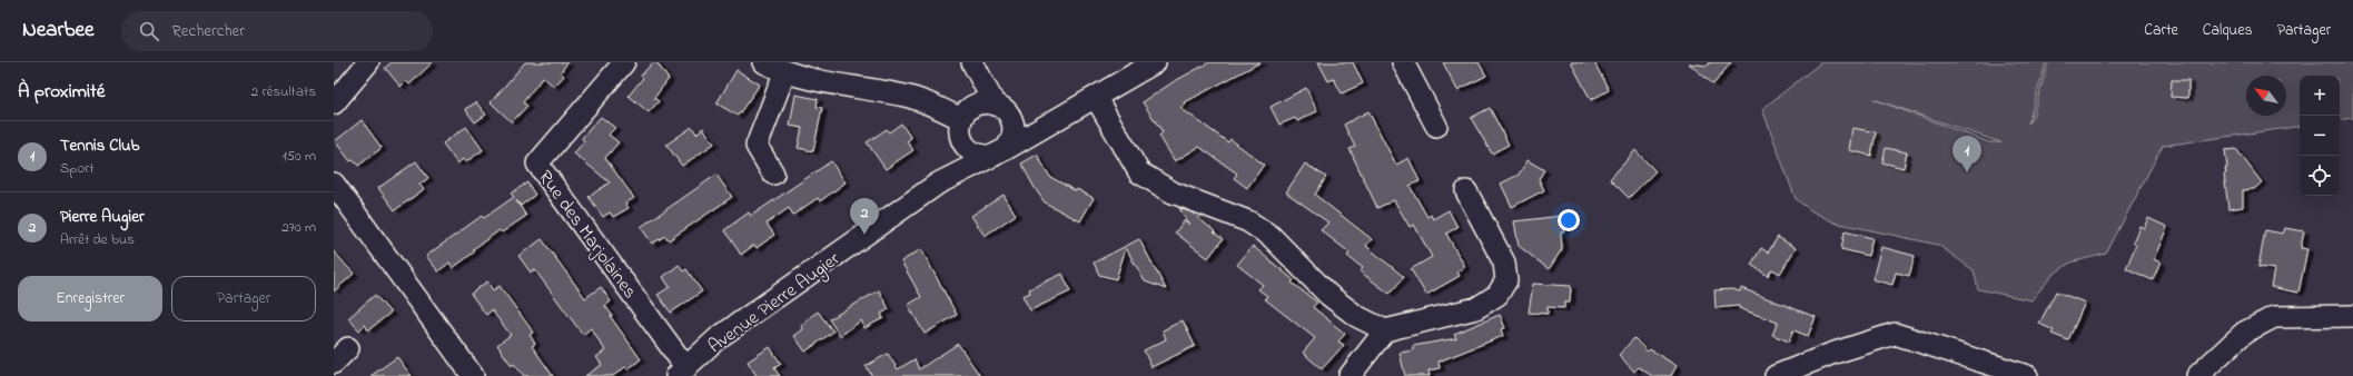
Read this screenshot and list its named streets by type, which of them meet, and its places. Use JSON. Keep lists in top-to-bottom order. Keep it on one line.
{"streets":{"street":["Rue des Marjolaines","Avenue Pierre Augier"]},"crossings":[["Rue des Marjolaines","Avenue Pierre Augier"]],"north":"top left","page":{"header":"Nearbee","search":"Rechercher","nav":["Carte","Calques","Partager"],"heading":["À proximité","2 résultats"],"map_buttons":["+","−"],"list":[{"mark":"1","name":"Tennis Club","note":"Sport","value":"150 m"},{"mark":"2","name":"Pierre Augier","note":"Arrêt de bus","value":"270 m"}],"pins":["1","2"],"buttons":["Enregistrer","Partager"]}}
